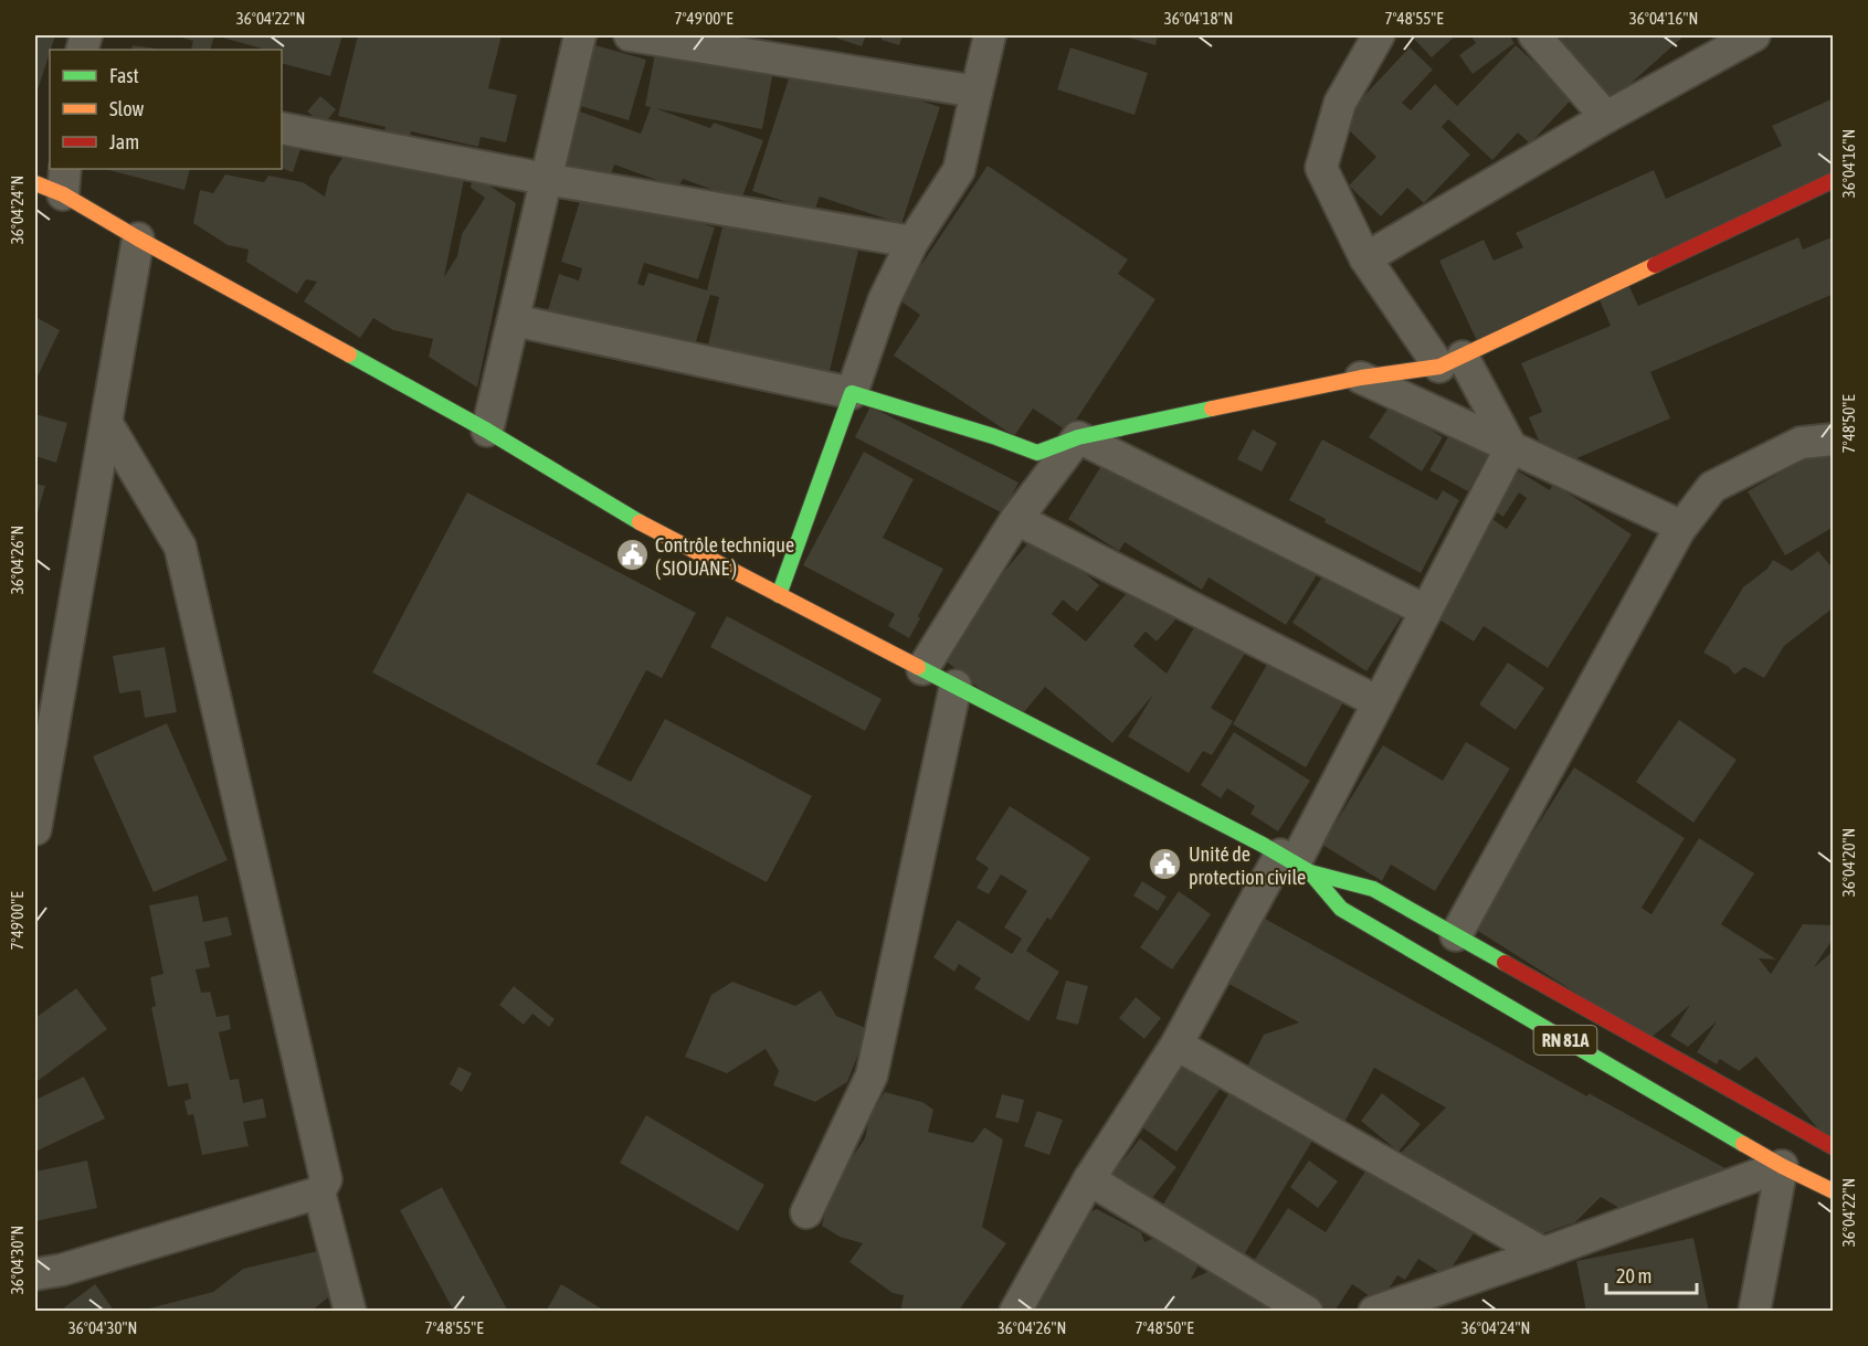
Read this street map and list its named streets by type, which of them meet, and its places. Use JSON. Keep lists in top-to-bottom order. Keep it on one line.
{"streets":{"main road":["RN 81A"]},"places":{"public building":["Contrôle technique ( SIOUANE )","Unité de protection civile"]},"legend":["Fast","Slow","Jam"],"scale_bar":"20 m","coordinates":["36°04'22\"N","7°49'00\"E","36°04'18\"N","7°48'55\"E","36°04'16\"N","36°04'24\"N","7°48'50\"E","36°04'26\"N","36°04'20\"N","36°04'30\"N"]}
